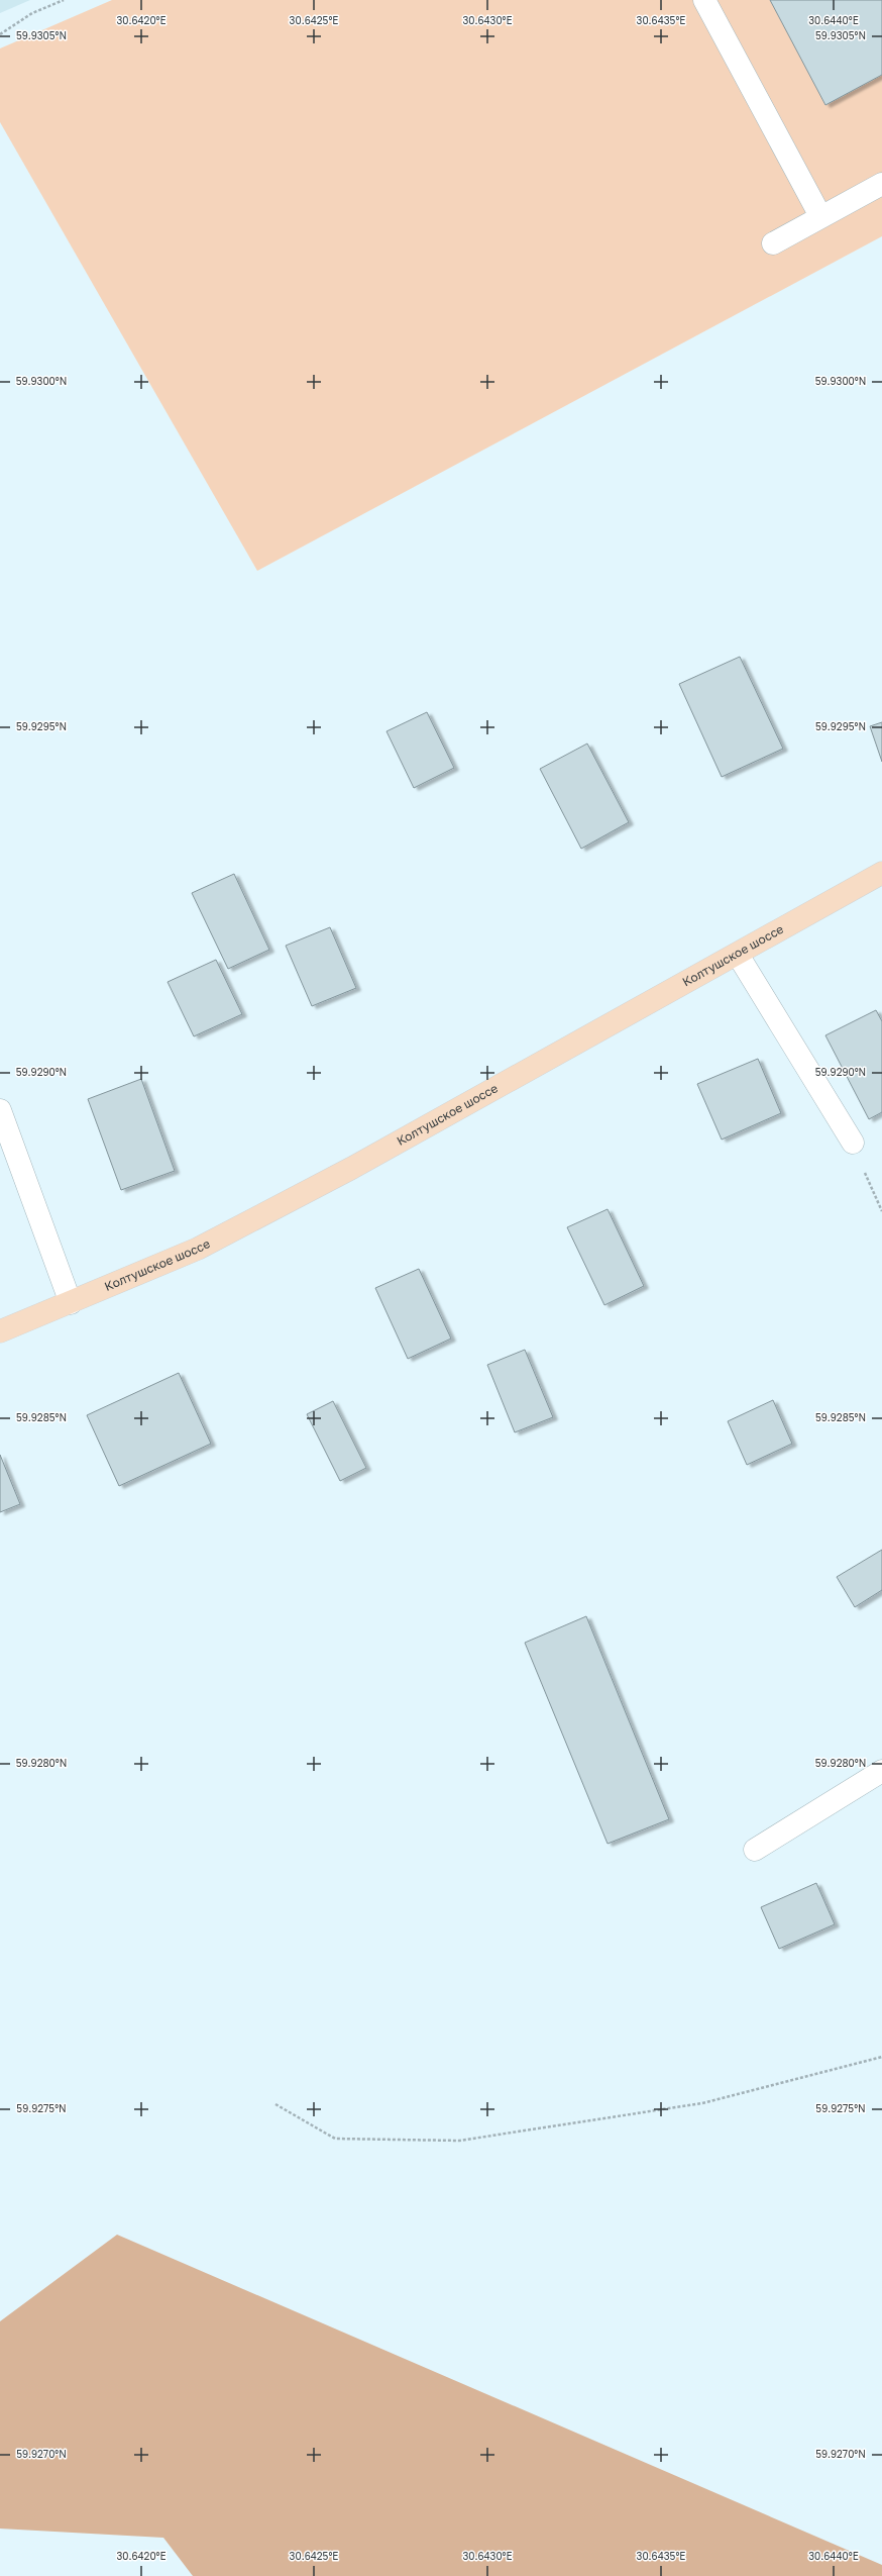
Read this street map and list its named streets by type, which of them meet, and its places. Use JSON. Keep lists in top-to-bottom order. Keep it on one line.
{"streets":{"main road":["Колтушское шоссе"]},"coordinates":["30.6420°E","30.6425°E","30.6430°E","30.6435°E","30.6440°E","59.9305°N","59.9300°N","59.9295°N","59.9290°N","59.9285°N","59.9280°N","59.9275°N","59.9270°N"]}
